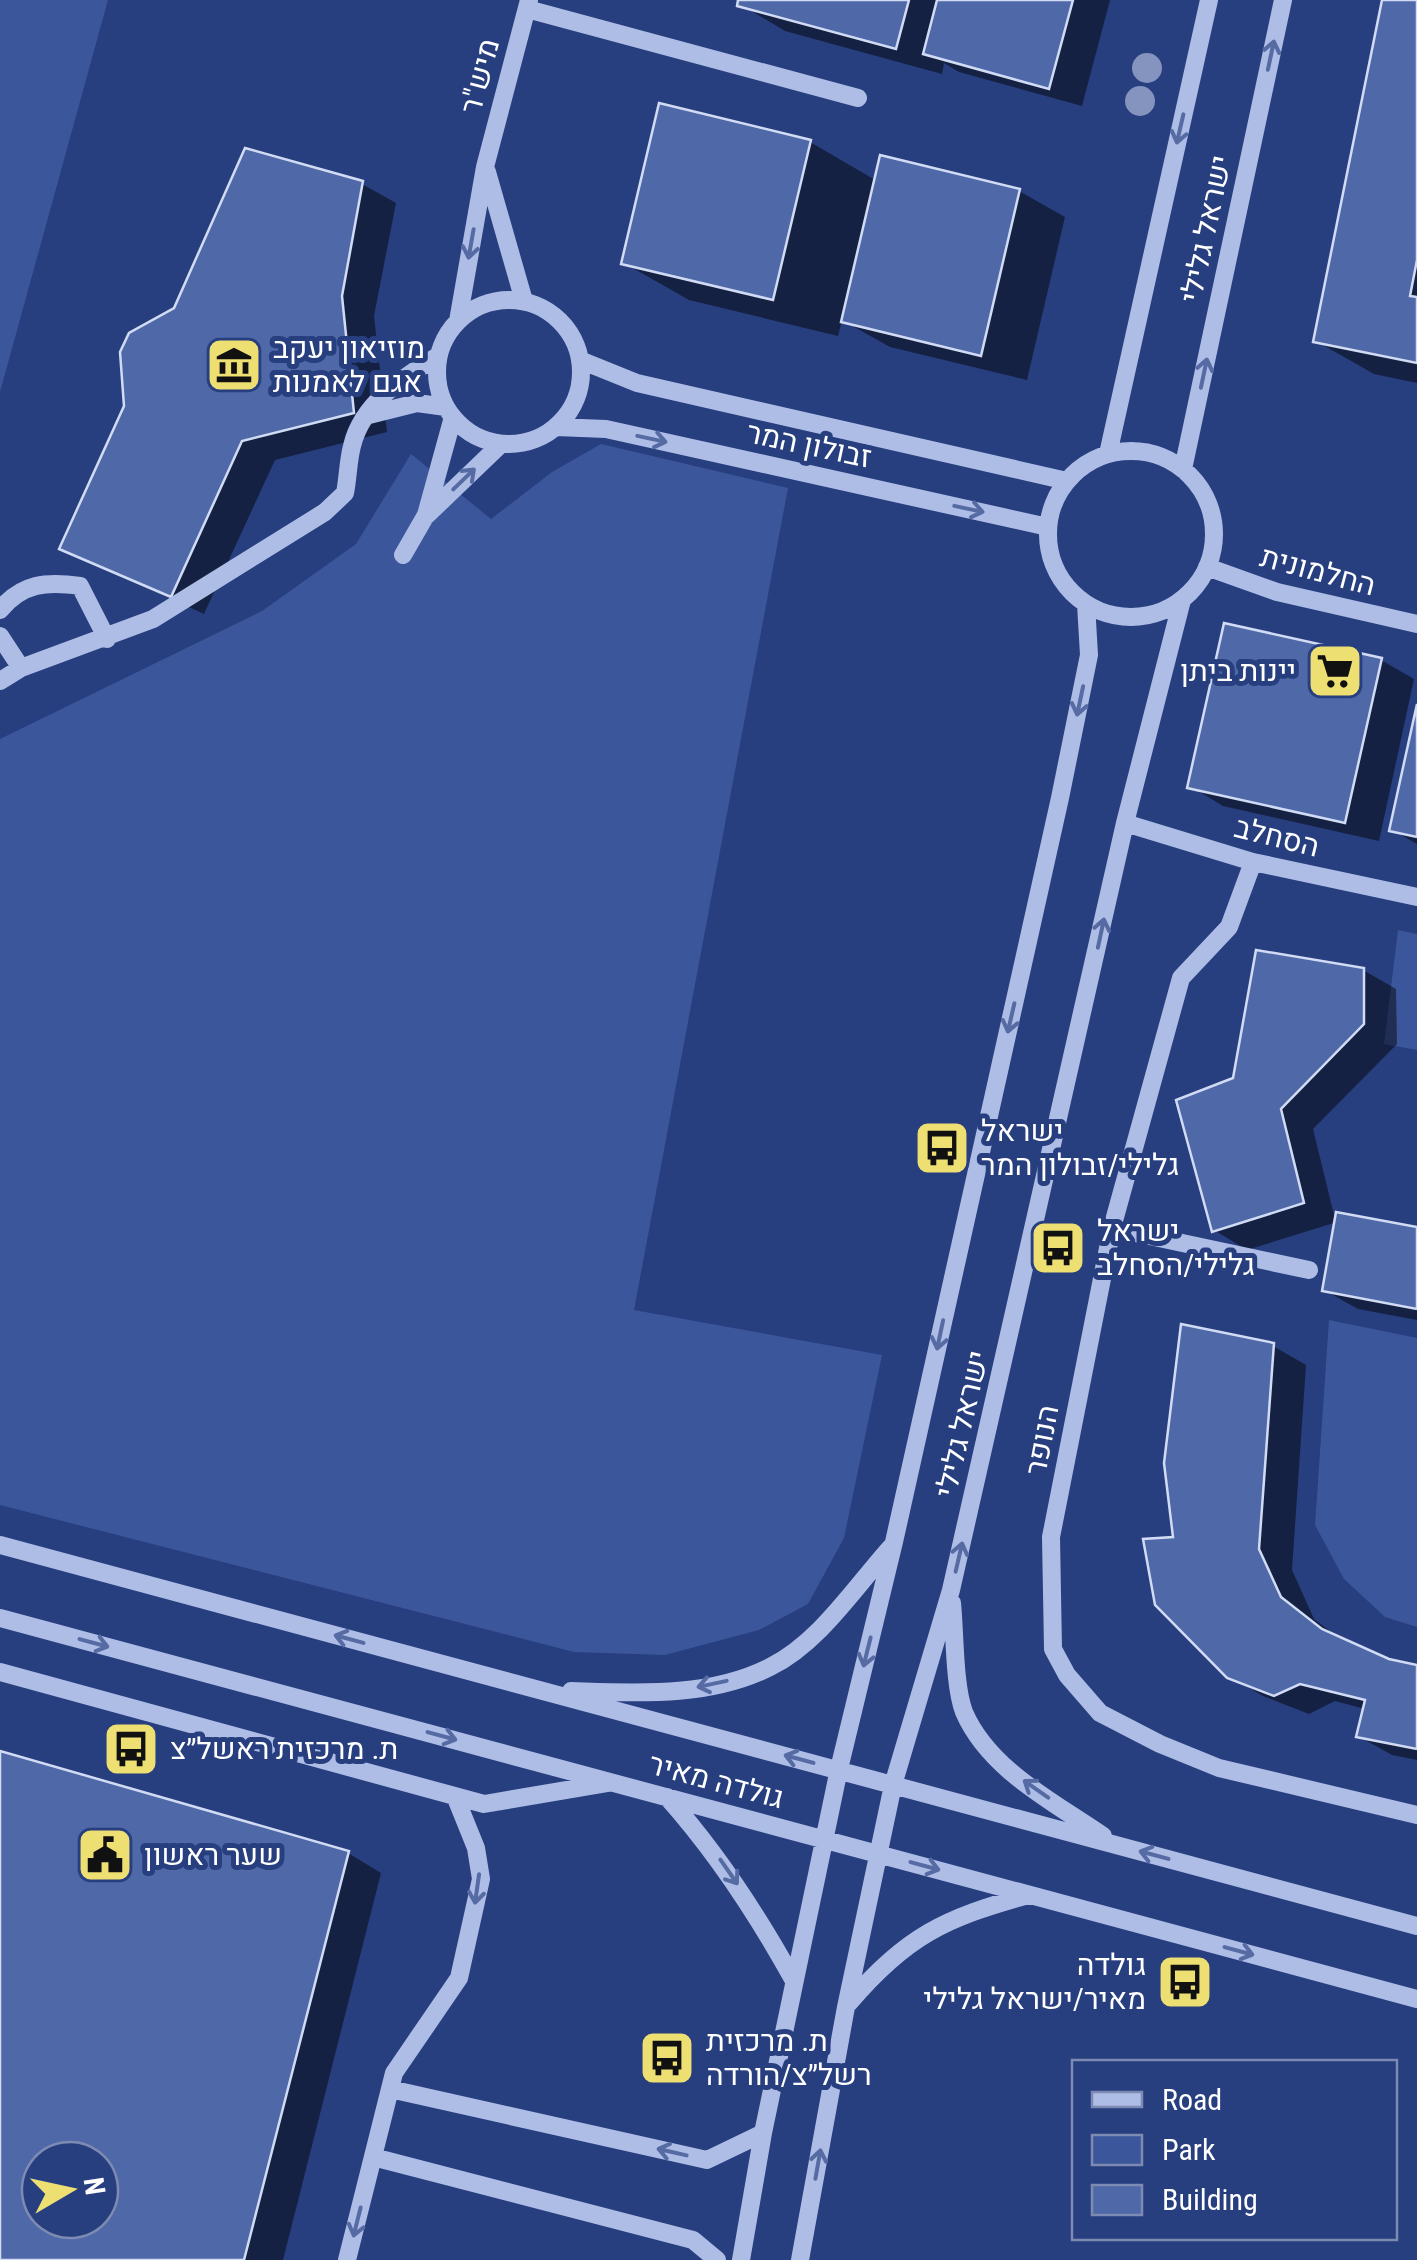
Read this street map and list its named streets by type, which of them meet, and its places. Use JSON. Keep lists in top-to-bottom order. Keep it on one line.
{"streets":{"street":["מיש\"ר","ישראל גלילי","זבולון המר","החלמונית","הסחלב","הנופר","גולדה מאיר"]},"crossings":[["מיש\"ר","זבולון המר"],["ישראל גלילי","זבולון המר"],["ישראל גלילי","החלמונית"],["ישראל גלילי","הסחלב"],["ישראל גלילי","גולדה מאיר"],["זבולון המר","החלמונית"],["הסחלב","הנופר"]],"one_way":["מיש\"ר"],"places":{"museum":["מוזיאון יעקב אגם לאמנות"],"supermarket":["יינות ביתן"],"bus stop":["ישראל גלילי/זבולון המר","ישראל גלילי/הסחלב","ת. מרכזית ראשל״צ","גולדה מאיר/ישראל גלילי","ת. מרכזית רשל״צ/הורדה"],"public building":["שער ראשון"]},"legend":["Road","Park","Building"],"north":"right"}
